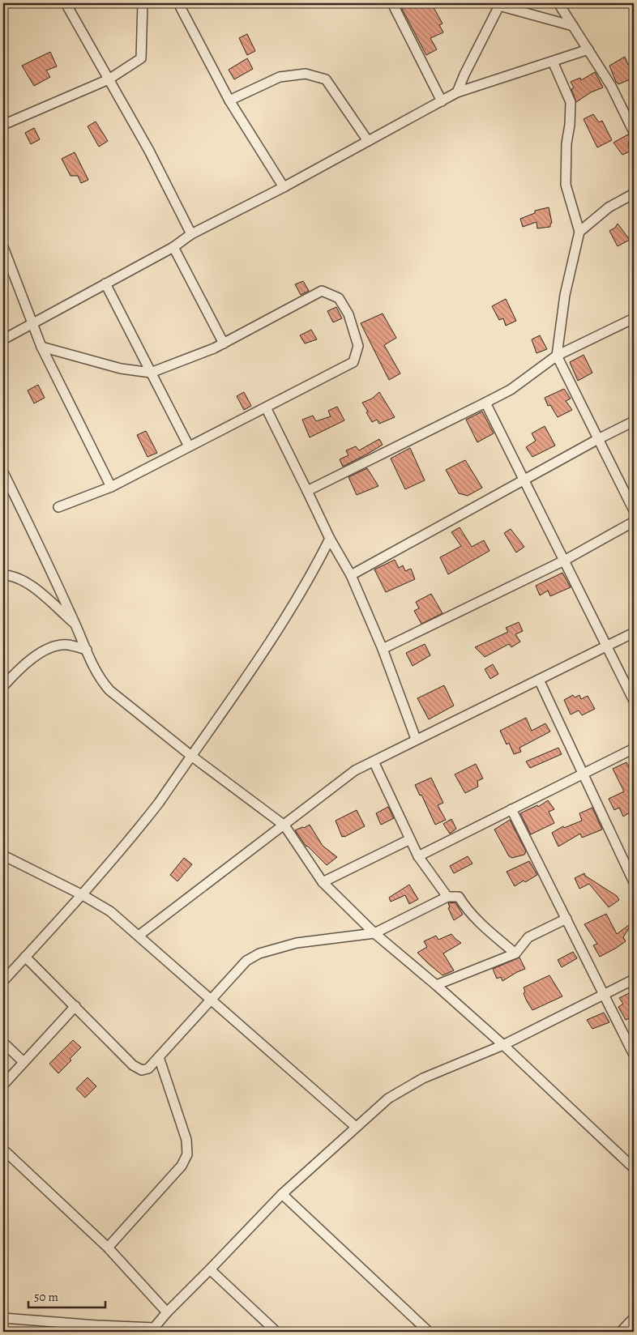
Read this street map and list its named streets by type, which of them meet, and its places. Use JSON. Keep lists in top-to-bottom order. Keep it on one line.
{"scale_bar":"50 m"}
